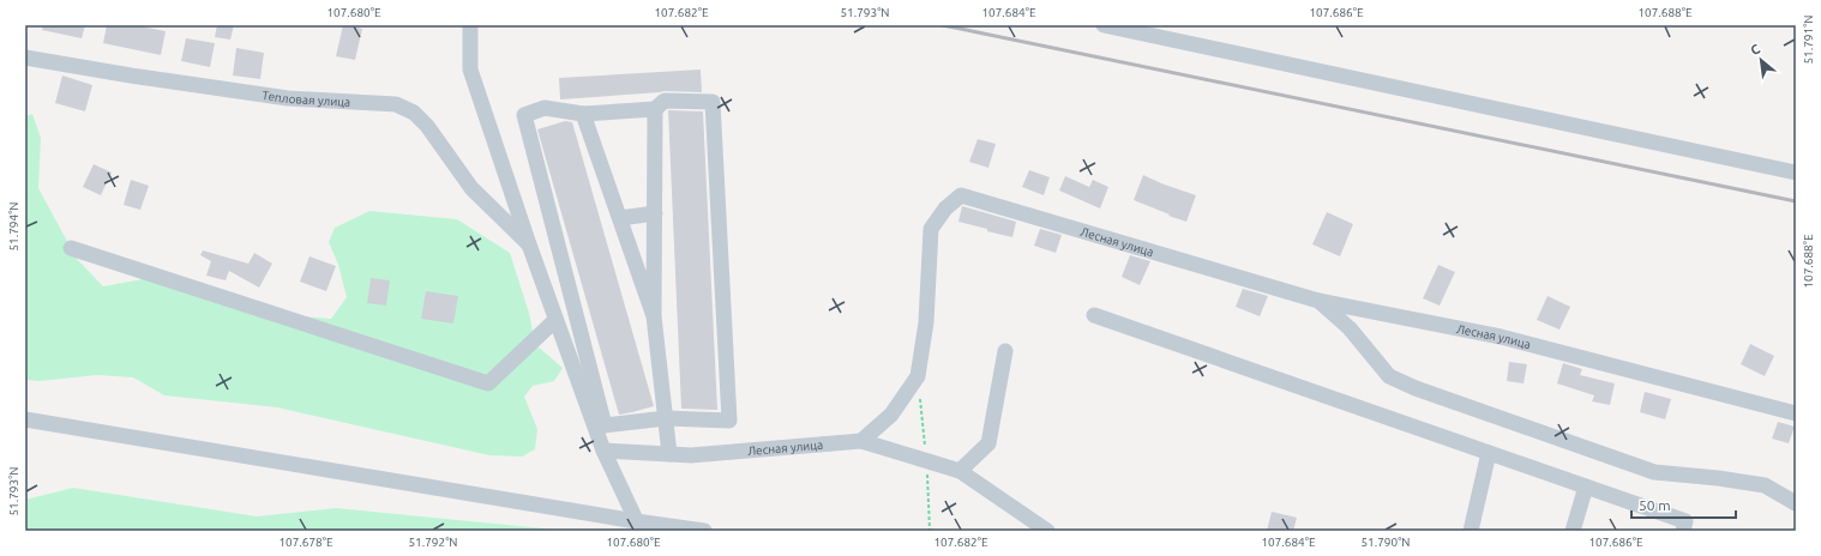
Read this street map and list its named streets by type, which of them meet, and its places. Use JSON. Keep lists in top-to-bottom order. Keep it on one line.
{"streets":{"street":["Тепловая улица","Лесная улица"]},"scale_bar":"50 m","north":"top left","coordinates":["107.680°E","107.682°E","51.793°N","107.684°E","107.686°E","107.688°E","51.791°N","51.794°N","107.678°E","51.792°N","51.790°N"]}
